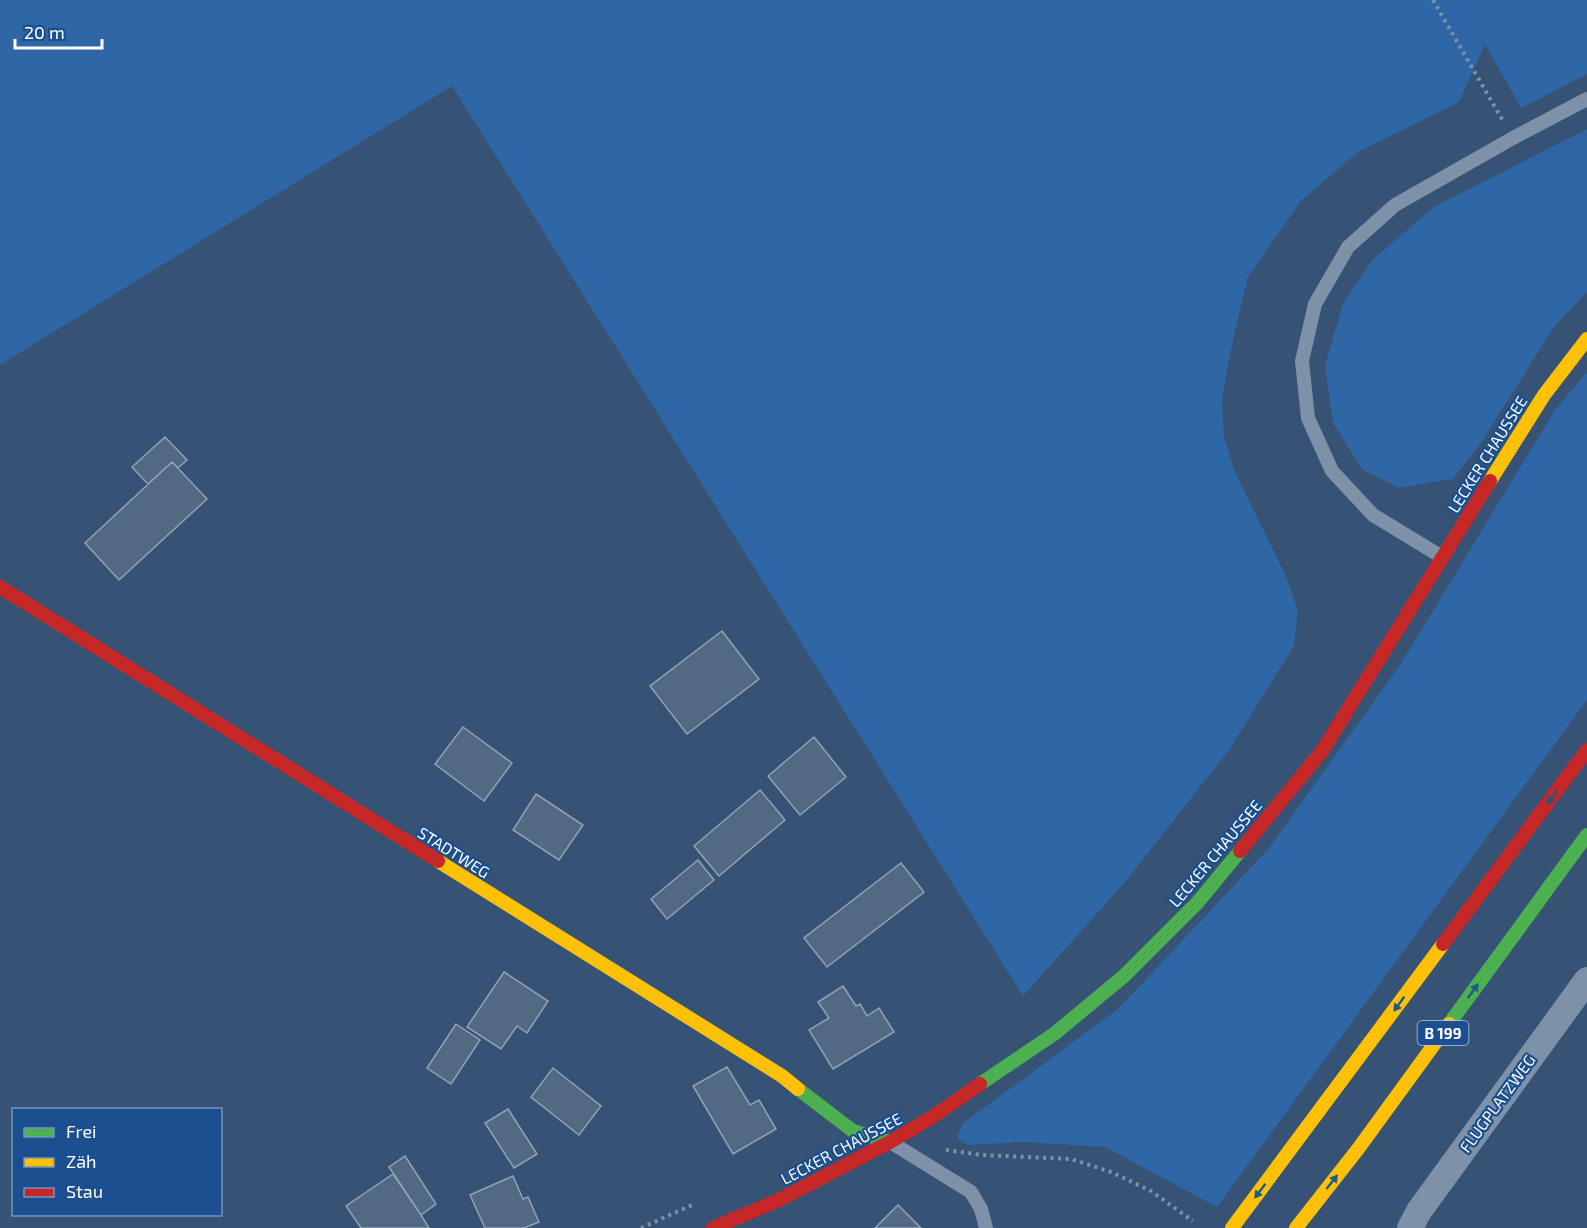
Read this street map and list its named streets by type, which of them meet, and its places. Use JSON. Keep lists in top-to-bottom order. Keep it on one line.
{"streets":{"main road":["LECKER CHAUSSEE","STADTWEG","B 199"],"street":["FLUGPLATZWEG"]},"crossings":[["LECKER CHAUSSEE","STADTWEG"]],"legend":["Frei","Zäh","Stau"],"scale_bar":"20 m"}
